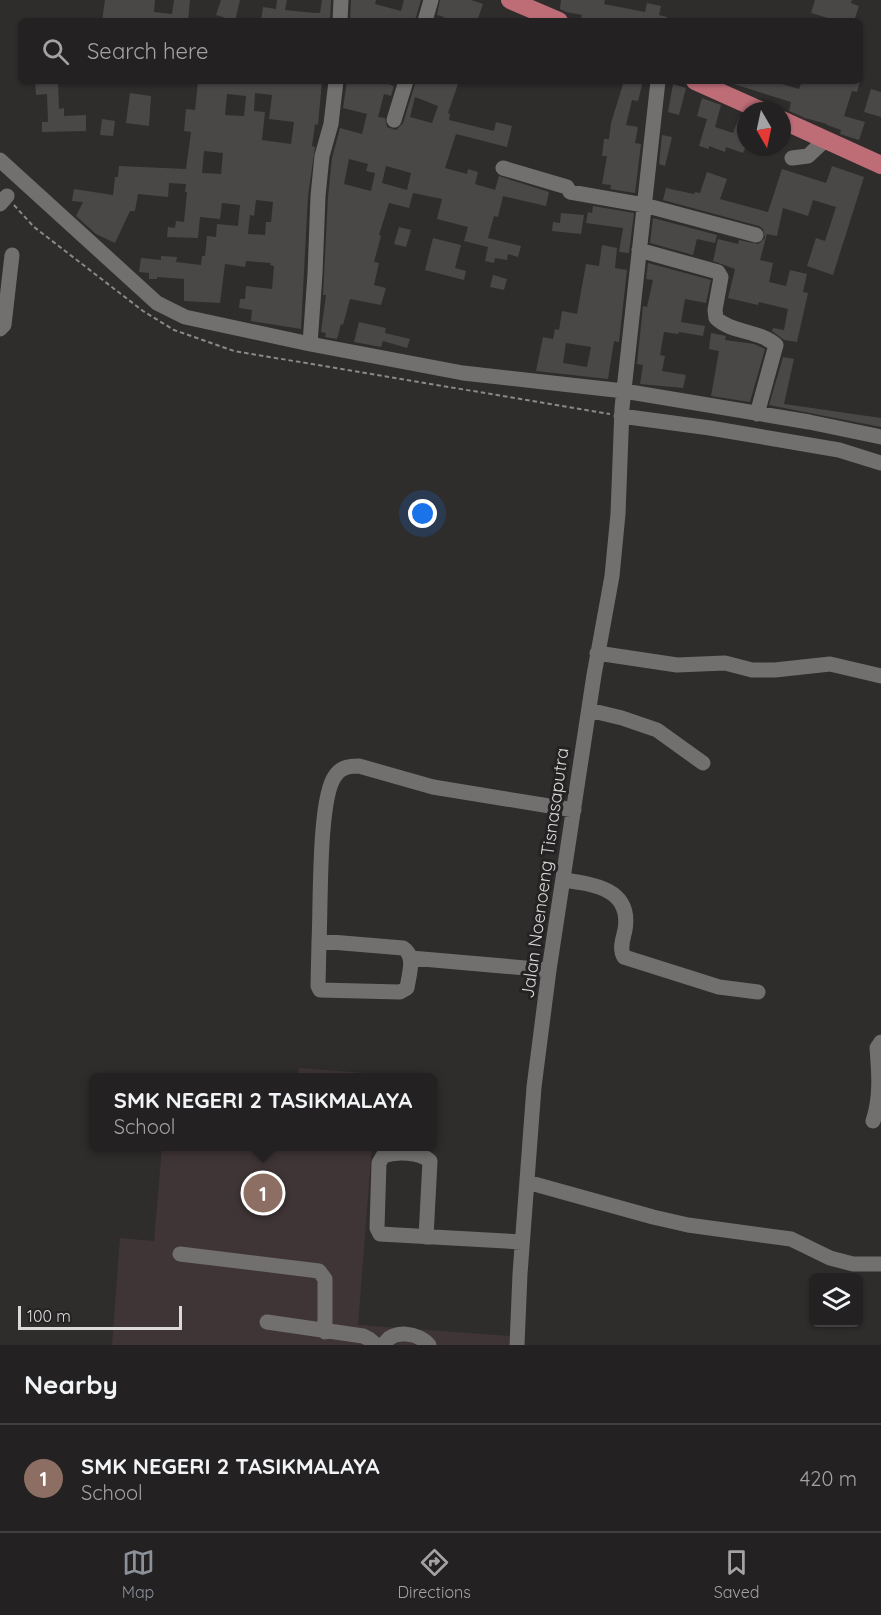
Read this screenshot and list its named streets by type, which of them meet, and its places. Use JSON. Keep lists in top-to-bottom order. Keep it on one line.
{"streets":{"street":["Jalan Noenoeng Tisnasaputra"]},"scale_bar":"100 m","north":"bottom","page":{"search":"Search here","popup":["SMK NEGERI 2 TASIKMALAYA","School"],"pins":"1","scale":"100 m","heading":"Nearby","list":[{"mark":"1","name":"SMK NEGERI 2 TASIKMALAYA","note":"School","value":"420 m"}],"nav":["Map","Directions","Saved"]}}
